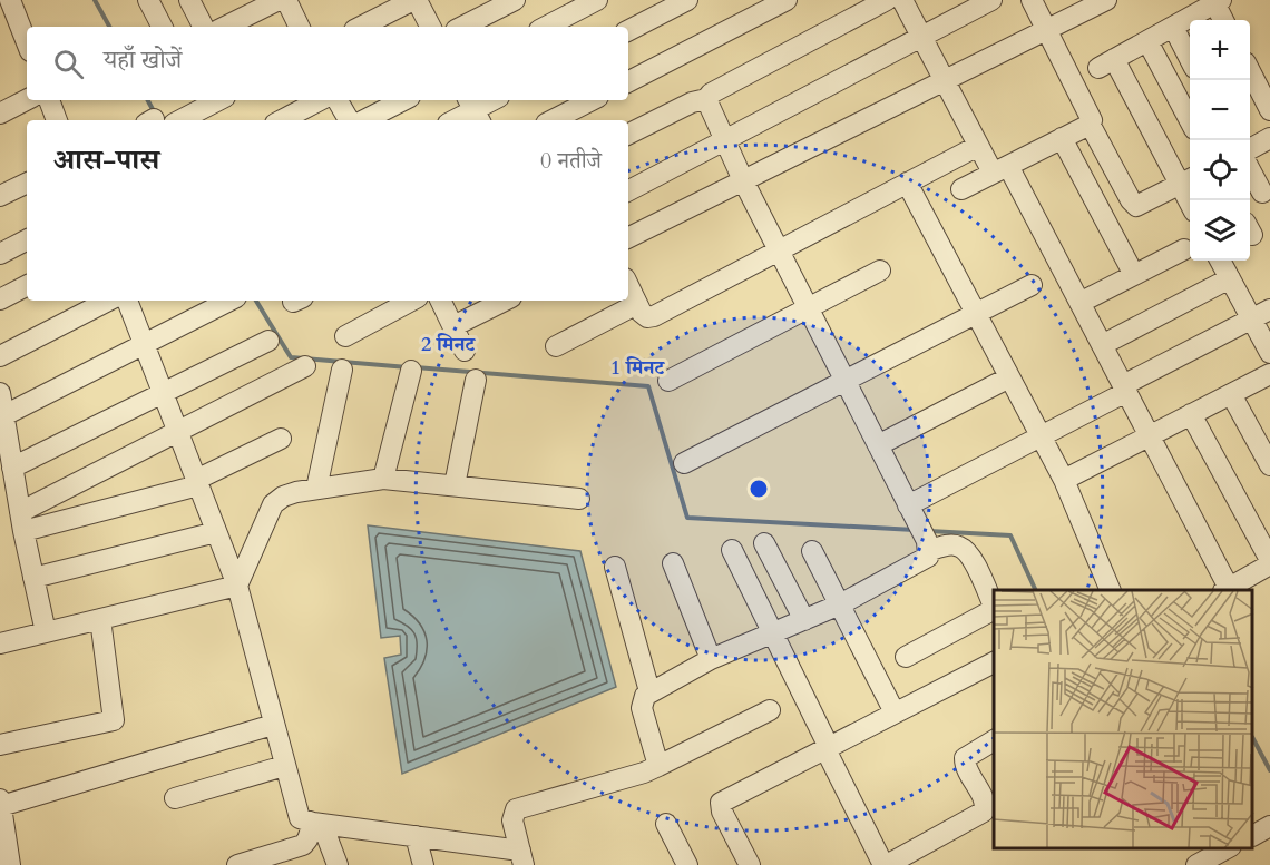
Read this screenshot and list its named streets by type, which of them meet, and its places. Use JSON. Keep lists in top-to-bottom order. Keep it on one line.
{"page":{"map_buttons":["+","−"],"search":"यहाँ खोजें","heading":["आस-पास","0 नतीजे"]},"rings":["2 मिनट","1 मिनट"]}
